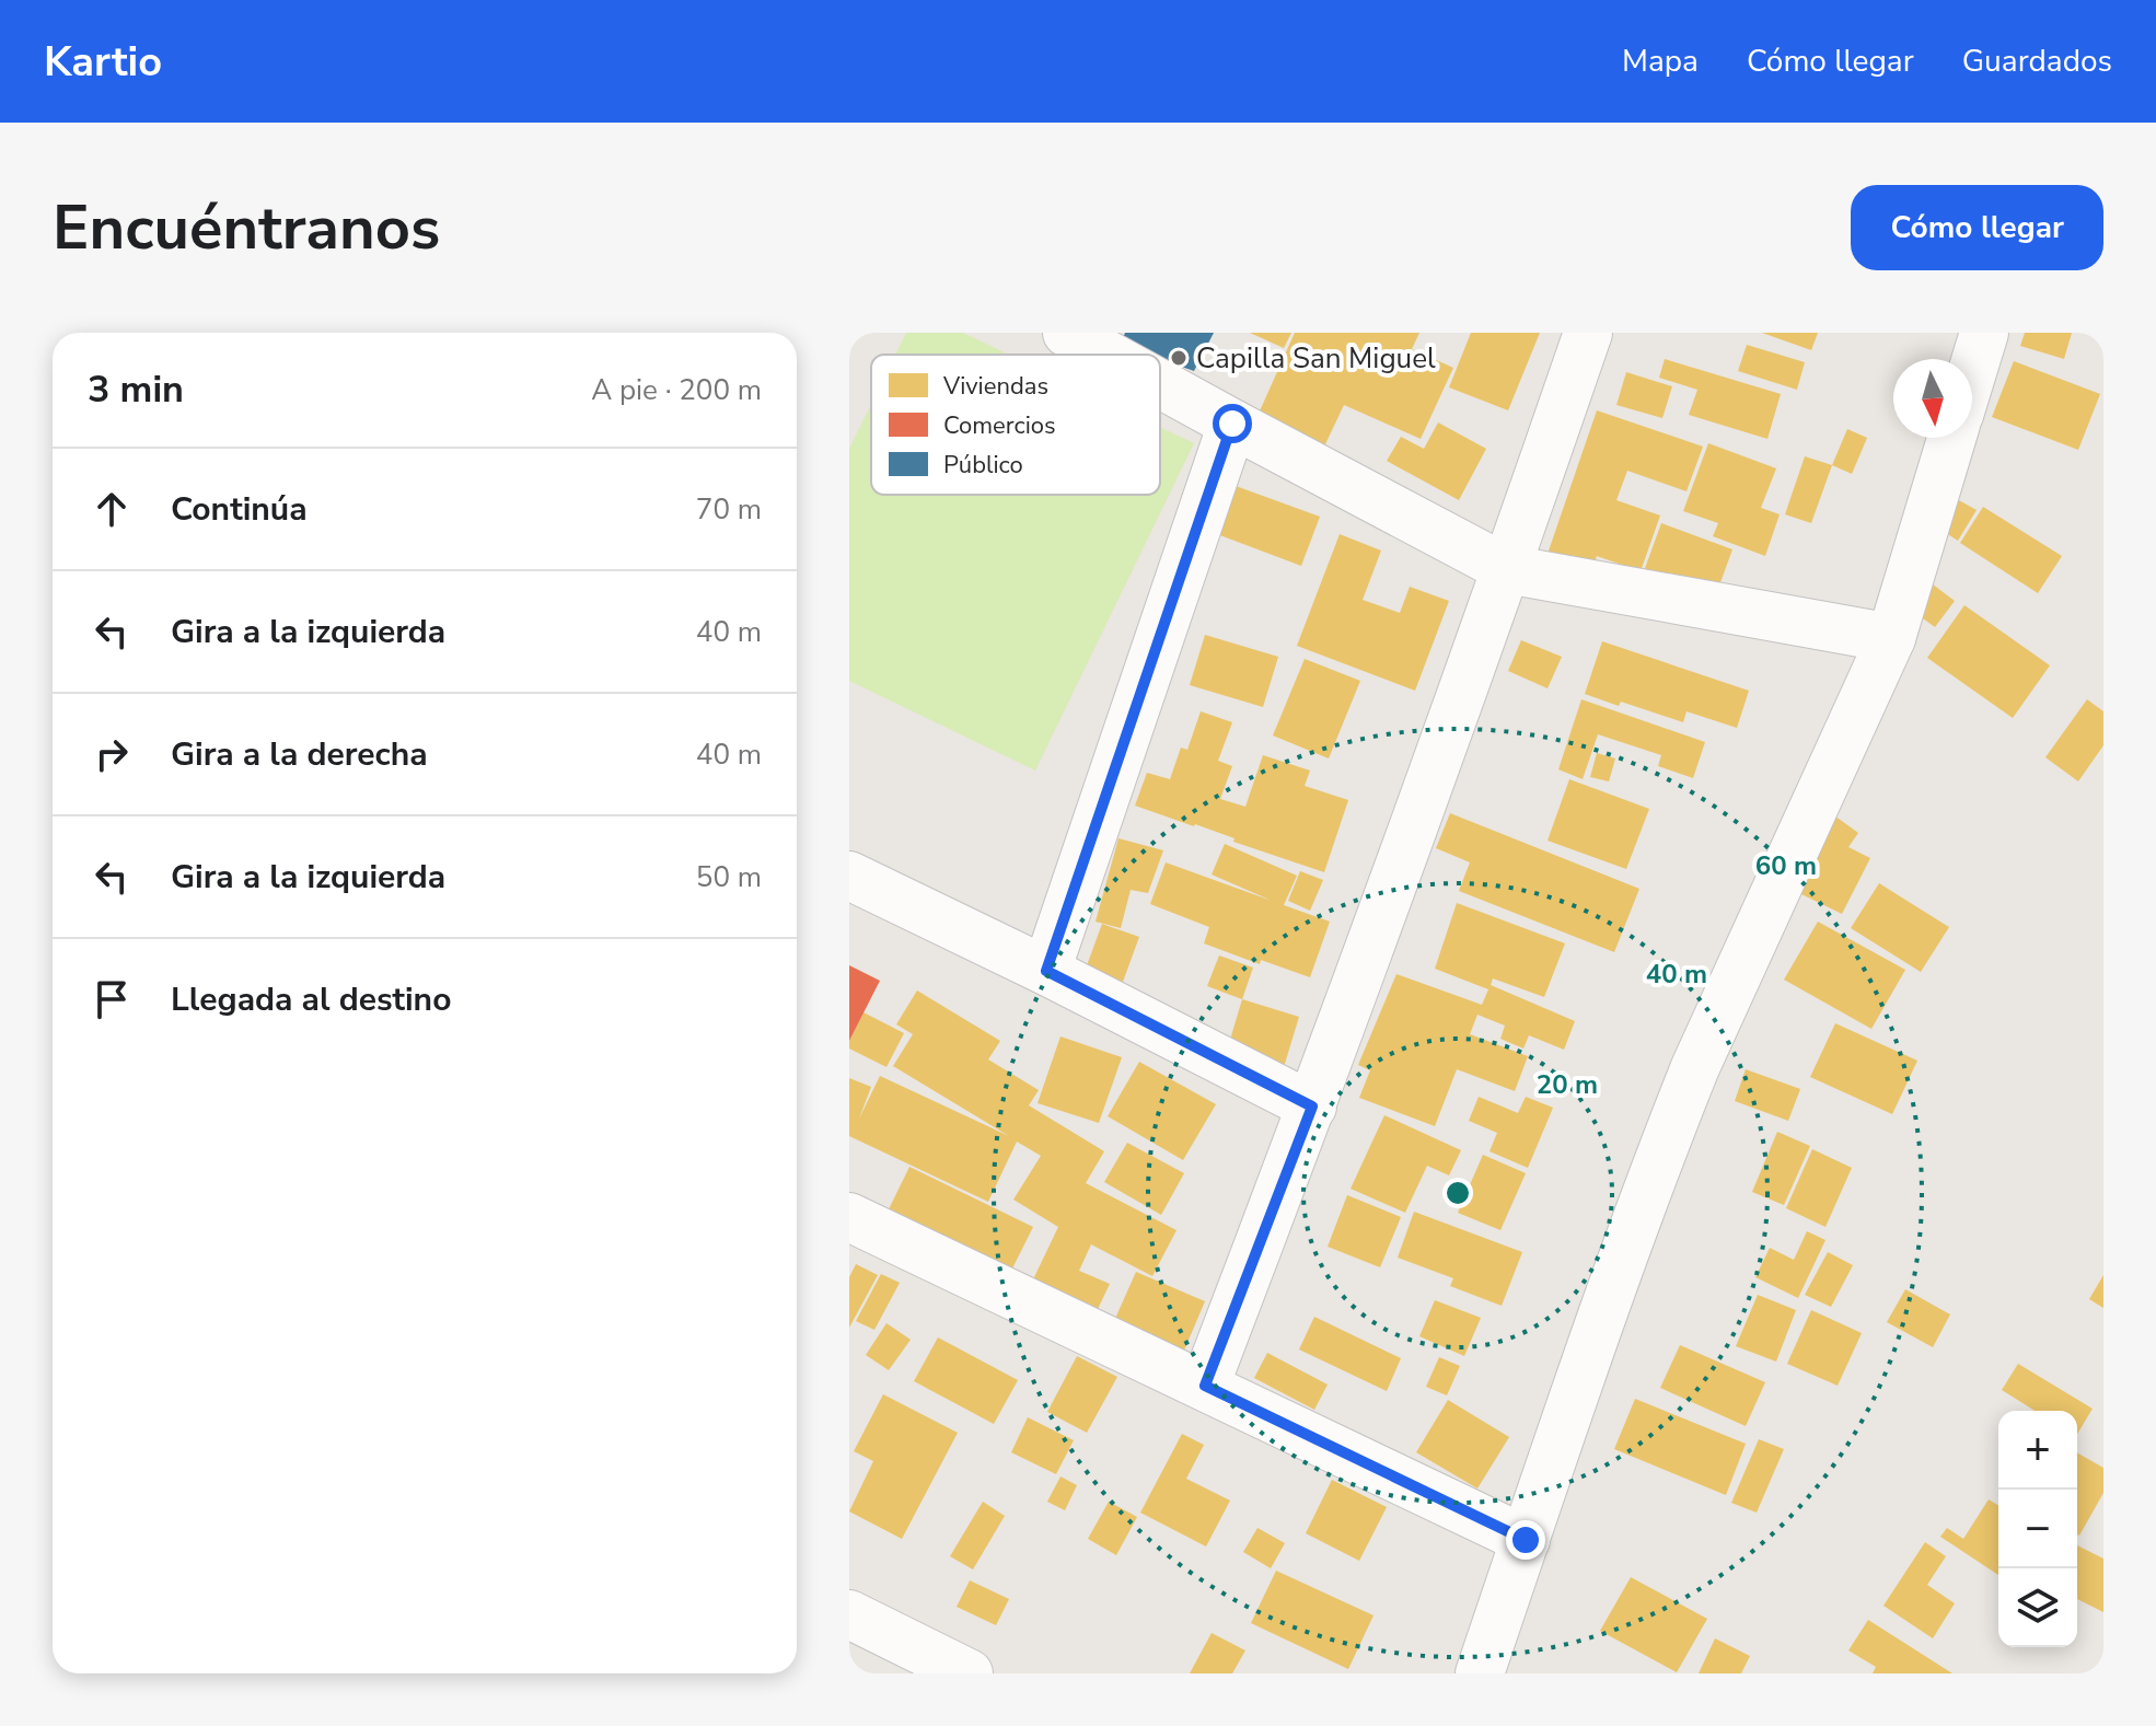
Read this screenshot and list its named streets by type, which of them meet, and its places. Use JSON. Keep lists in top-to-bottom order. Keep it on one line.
{"places":["Capilla San Miguel"],"legend":["Viviendas","Comercios","Público"],"north":"bottom","page":{"header":"Kartio","nav":["Mapa","Cómo llegar","Guardados"],"buttons":"Cómo llegar","title":"Encuéntranos","heading":["3 min","A pie · 200 m"],"list":[["Continúa","70 m"],["Gira a la izquierda","40 m"],["Gira a la derecha","40 m"],["Gira a la izquierda","50 m"],"Llegada al destino"],"map_buttons":["+","−"]},"rings":["60 m","40 m","20 m"]}
